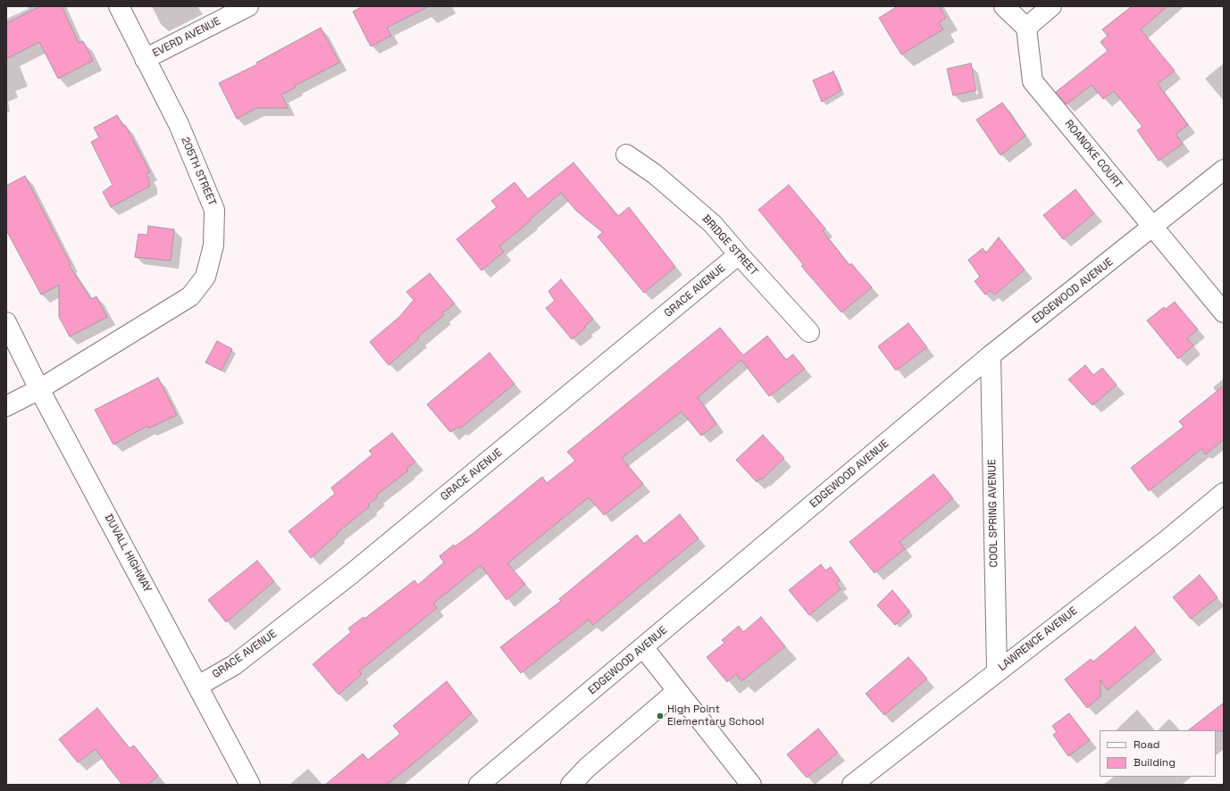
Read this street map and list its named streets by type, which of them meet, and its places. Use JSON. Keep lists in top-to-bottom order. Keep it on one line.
{"streets":{"street":["EVERD AVENUE","ROANOKE COURT","205TH STREET","BRIDGE STREET","GRACE AVENUE","EDGEWOOD AVENUE","COOL SPRING AVENUE","DUVALL HIGHWAY","LAWRENCE AVENUE"]},"crossings":[["EVERD AVENUE","205TH STREET"],["ROANOKE COURT","EDGEWOOD AVENUE"],["205TH STREET","DUVALL HIGHWAY"],["BRIDGE STREET","GRACE AVENUE"],["GRACE AVENUE","DUVALL HIGHWAY"],["EDGEWOOD AVENUE","COOL SPRING AVENUE"],["COOL SPRING AVENUE","LAWRENCE AVENUE"]],"places":["High Point Elementary School"],"legend":["Road","Building"]}
